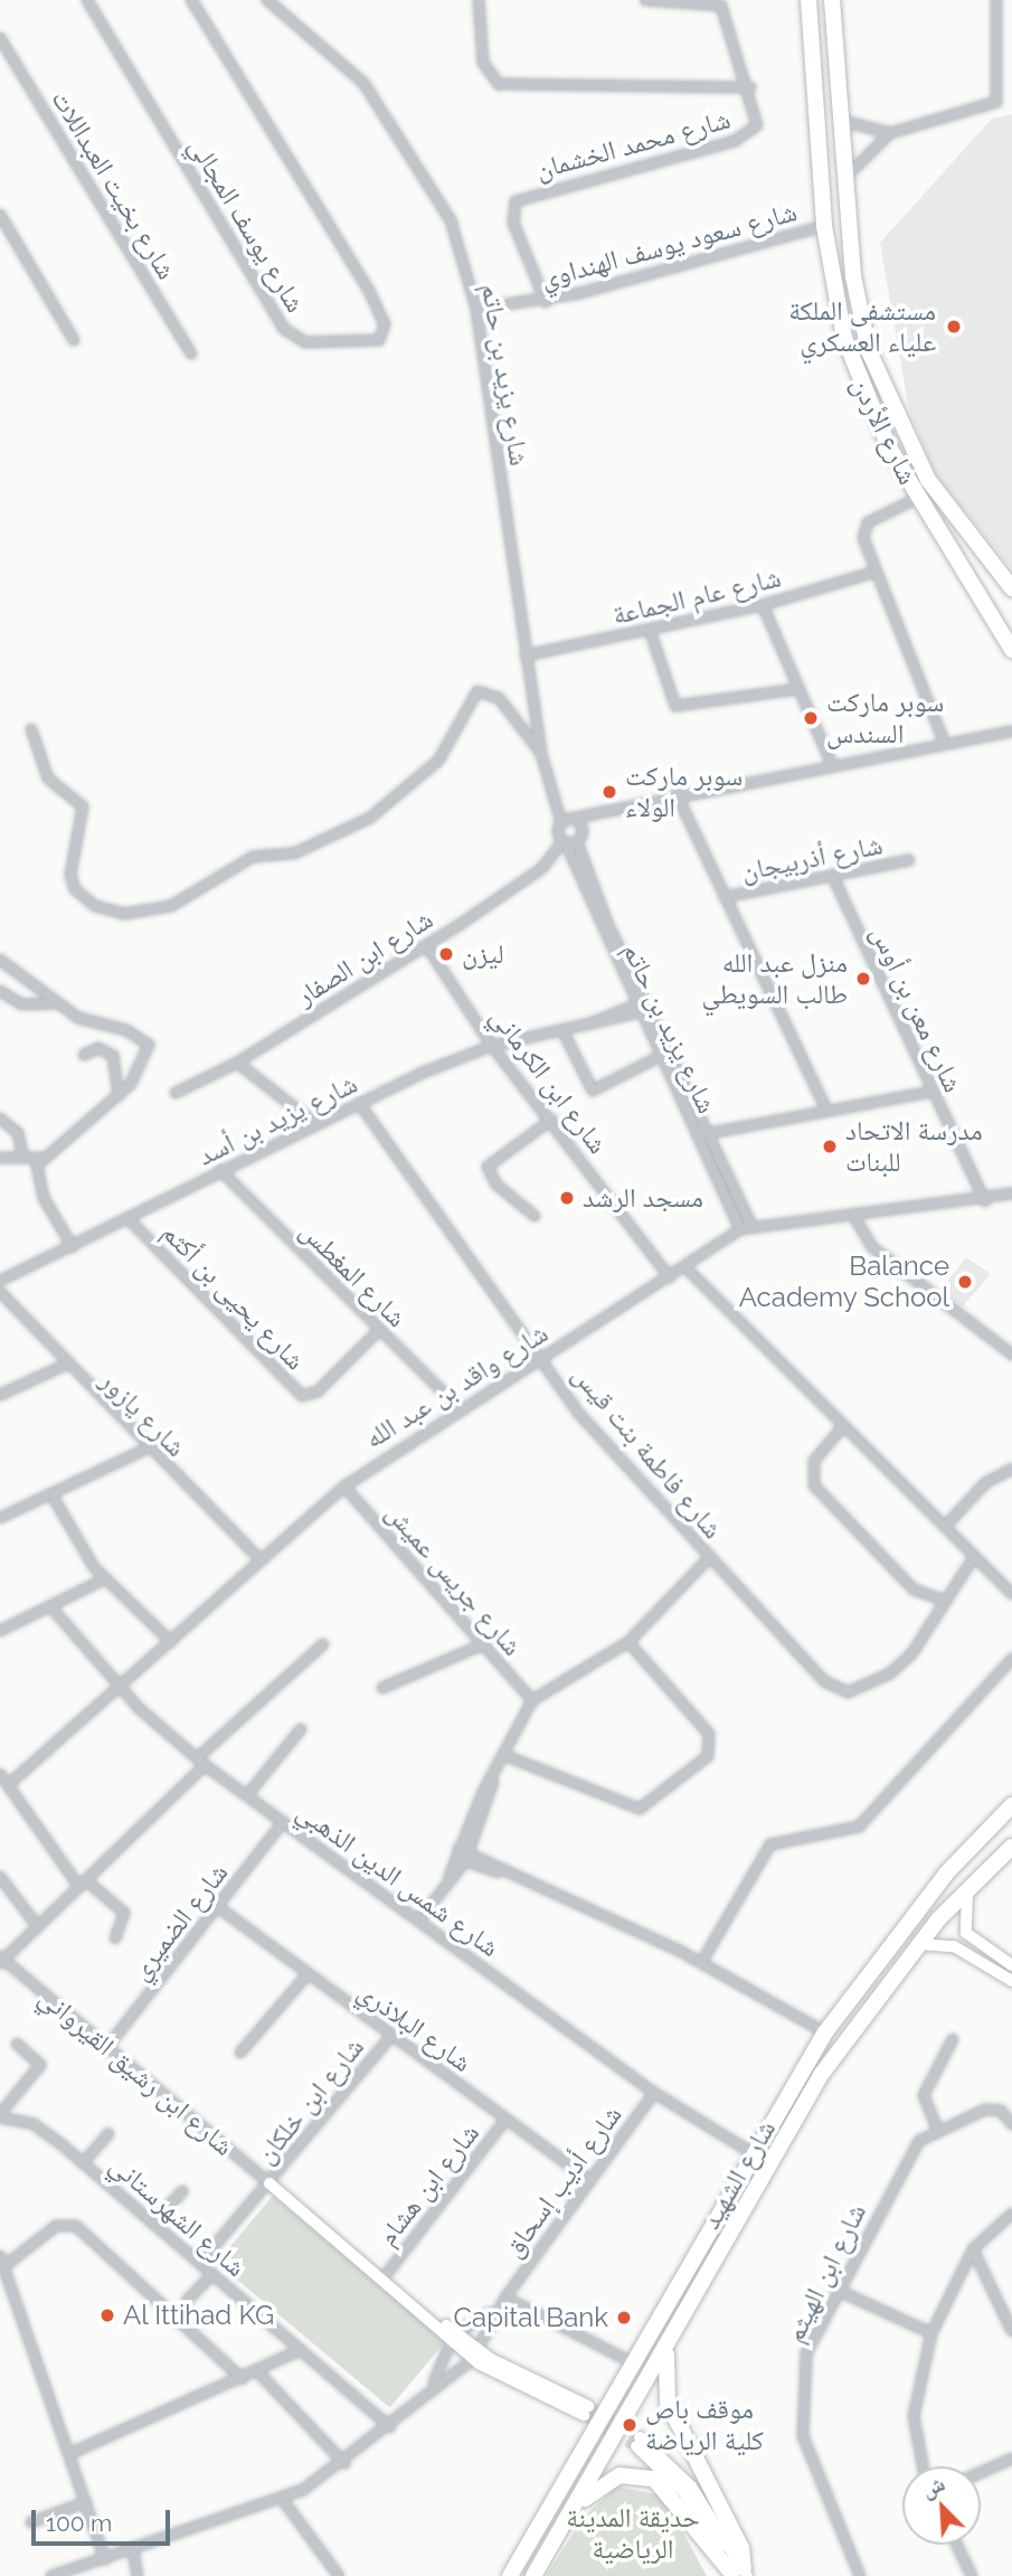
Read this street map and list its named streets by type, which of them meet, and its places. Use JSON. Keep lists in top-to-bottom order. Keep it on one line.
{"streets":{"highway":["شارع الأردن","شارع الشهيد"],"main road":["شارع ابن رشيق القيرواني"],"street":["شارع محمد الخشمان","شارع بخيت العبداللات","شارع يوسف المجالي","شارع سعود يوسف الهنداوي","شارع يزيد بن حاتم","شارع عام الجماعة","شارع أذربيجان","شارع ابن الصفار","شارع معن بن أوس","شارع ابن الكرماني","شارع يزيد بن أسد","شارع المغطس","شارع يحيى بن أكثم","شارع واقد بن عبد الله","شارع يازور","شارع فاطمة بنت قيس","شارع جريس عميش","شارع شمس الدين الذهبي","شارع الضميري","شارع البلاذري","شارع ابن خلكان","شارع أديب إسحاق","شارع ابن هشام","شارع الشهرستاني","شارع ابن الهيثم"]},"crossings":[["شارع محمد الخشمان","شارع سعود يوسف الهنداوي"],["شارع سعود يوسف الهنداوي","شارع يزيد بن حاتم"],["شارع سعود يوسف الهنداوي","شارع الأردن"],["شارع يزيد بن حاتم","شارع عام الجماعة"],["شارع يزيد بن حاتم","شارع ابن الصفار"],["شارع يزيد بن حاتم","شارع يزيد بن أسد"],["شارع يزيد بن حاتم","شارع واقد بن عبد الله"],["شارع أذربيجان","شارع معن بن أوس"],["شارع ابن الصفار","شارع ابن الكرماني"],["شارع معن بن أوس","شارع واقد بن عبد الله"],["شارع ابن الكرماني","شارع يزيد بن أسد"],["شارع ابن الكرماني","شارع واقد بن عبد الله"],["شارع يزيد بن أسد","شارع المغطس"],["شارع يزيد بن أسد","شارع يحيى بن أكثم"],["شارع يزيد بن أسد","شارع فاطمة بنت قيس"],["شارع المغطس","شارع يحيى بن أكثم"],["شارع المغطس","شارع واقد بن عبد الله"],["شارع واقد بن عبد الله","شارع يازور"],["شارع واقد بن عبد الله","شارع فاطمة بنت قيس"],["شارع واقد بن عبد الله","شارع جريس عميش"],["شارع واقد بن عبد الله","شارع شمس الدين الذهبي"],["شارع شمس الدين الذهبي","شارع الضميري"],["شارع شمس الدين الذهبي","شارع الشهيد"],["شارع شمس الدين الذهبي","شارع أديب إسحاق"],["شارع الضميري","شارع البلاذري"],["شارع الضميري","شارع ابن رشيق القيرواني"],["شارع البلاذري","شارع ابن خلكان"],["شارع البلاذري","شارع أديب إسحاق"],["شارع البلاذري","شارع ابن هشام"],["شارع ابن رشيق القيرواني","شارع ابن خلكان"],["شارع ابن رشيق القيرواني","شارع أديب إسحاق"],["شارع ابن رشيق القيرواني","شارع ابن هشام"],["شارع ابن خلكان","شارع الشهرستاني"],["شارع أديب إسحاق","شارع الشهرستاني"]],"parks":["حديقة المدينة الرياضية"],"places":["مستشفى الملكة علياء العسكري","سوبر ماركت السندس","سوبر ماركت الولاء","ليزن","منزل عبد الله طالب السويطي","مدرسة الاتحاد للبنات","مسجد الرشد","Balance Academy School","Al Ittihad KG","Capital Bank","موقف باص كلية الرياضة"],"scale_bar":"100 m","north":"top left"}
